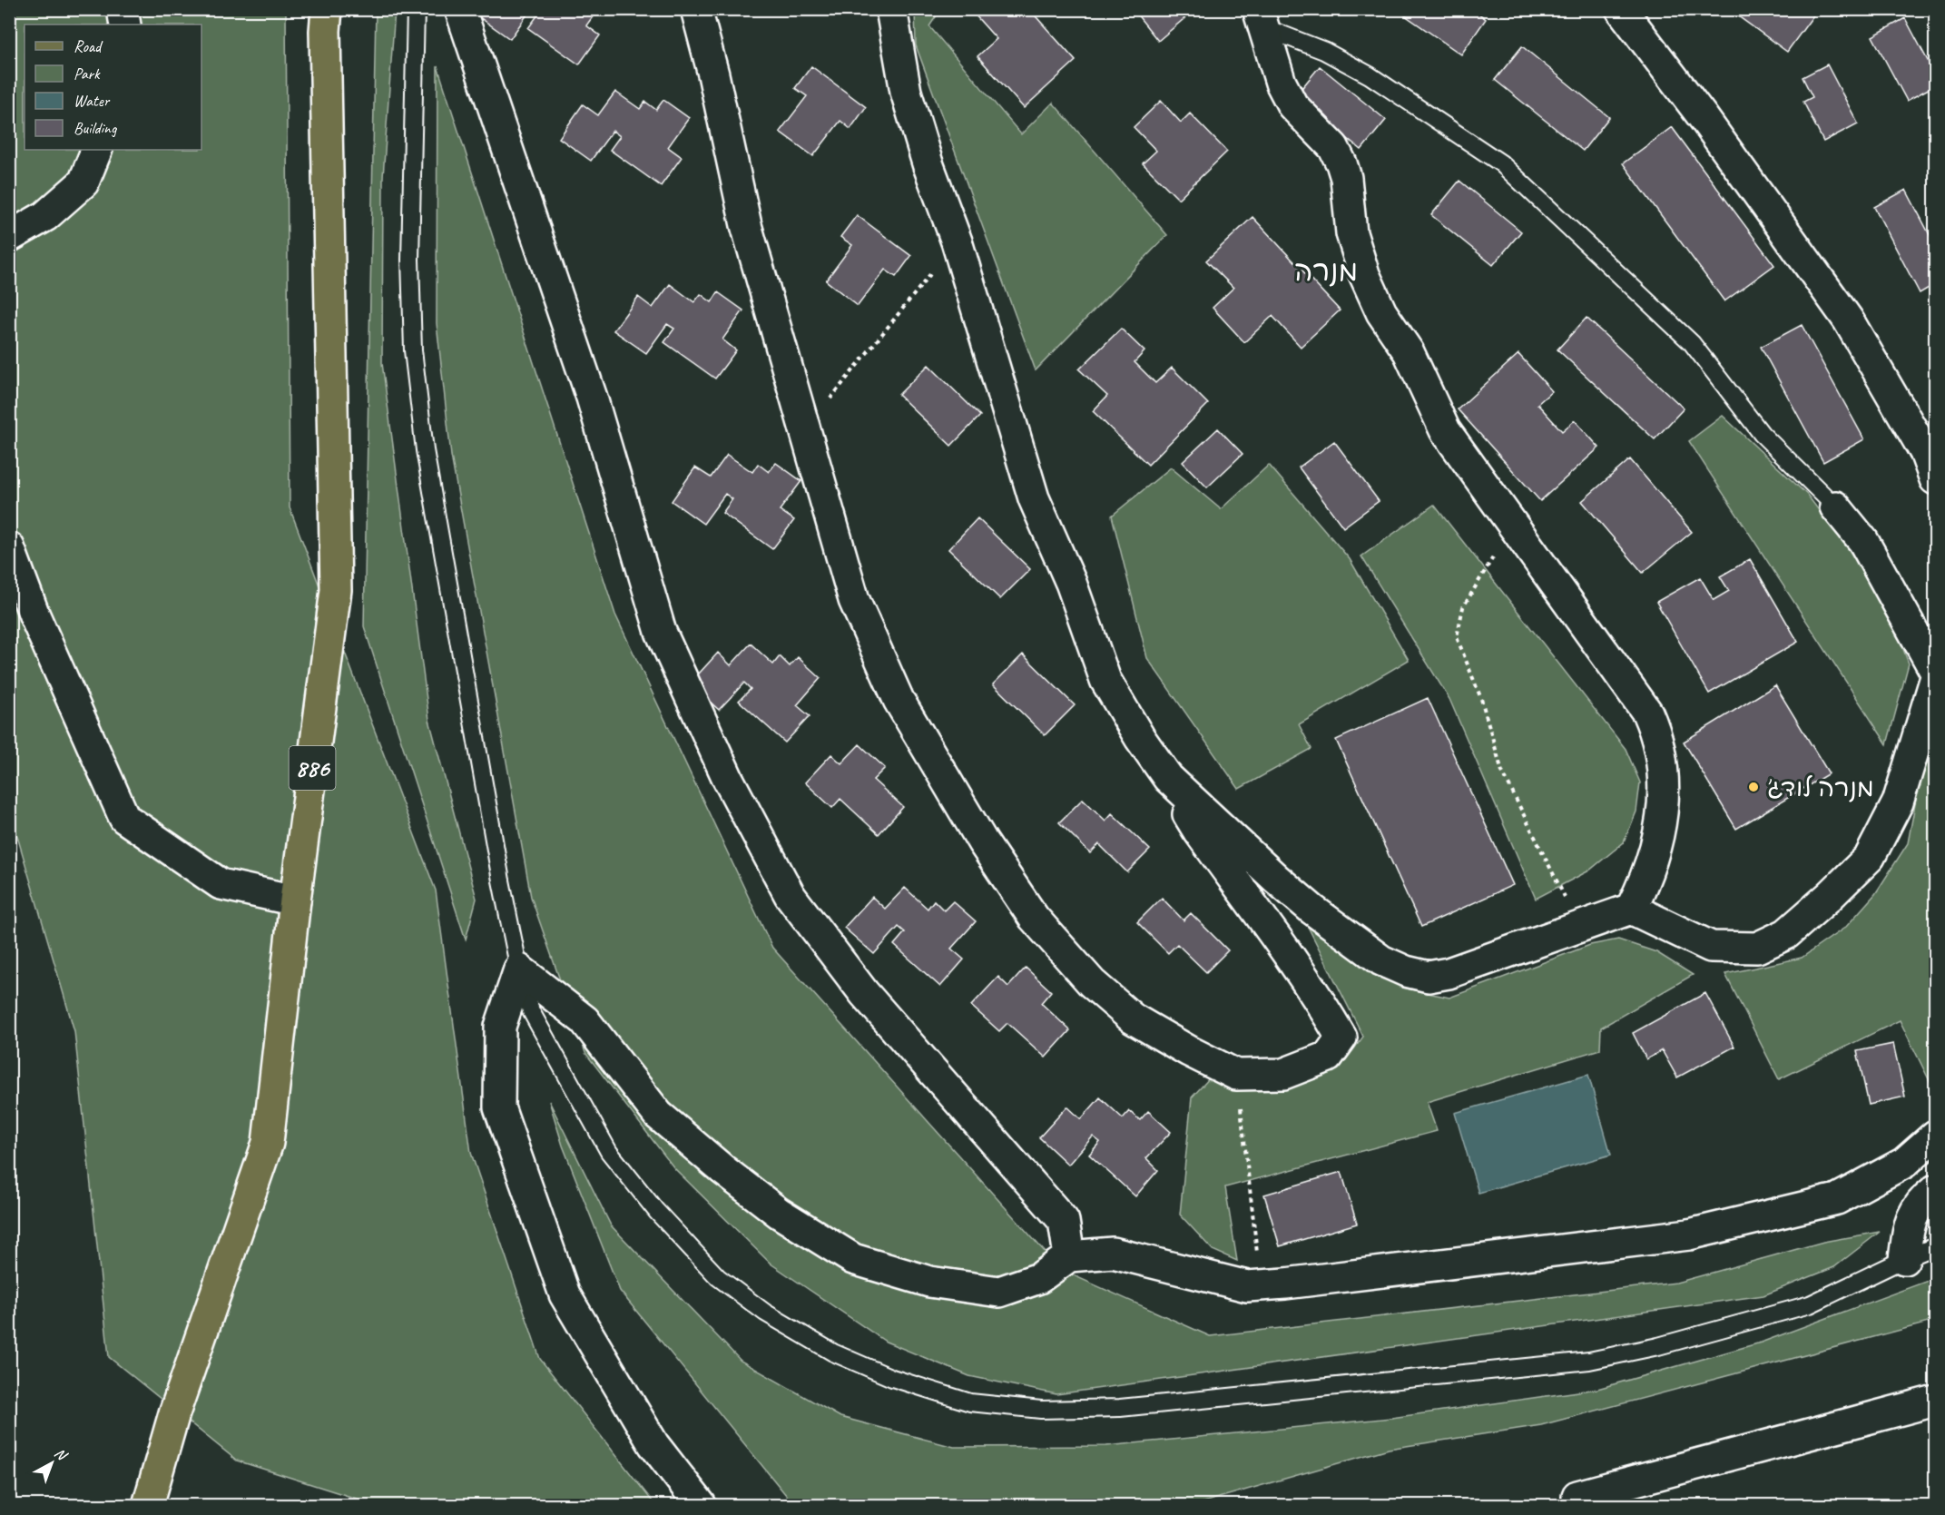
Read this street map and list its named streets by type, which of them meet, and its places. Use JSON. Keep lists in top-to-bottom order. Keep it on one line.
{"streets":{"main road":["886"]},"districts":["מנרה"],"places":["'מנרה לודג"],"legend":["Road","Park","Water","Building"],"north":"top right"}
